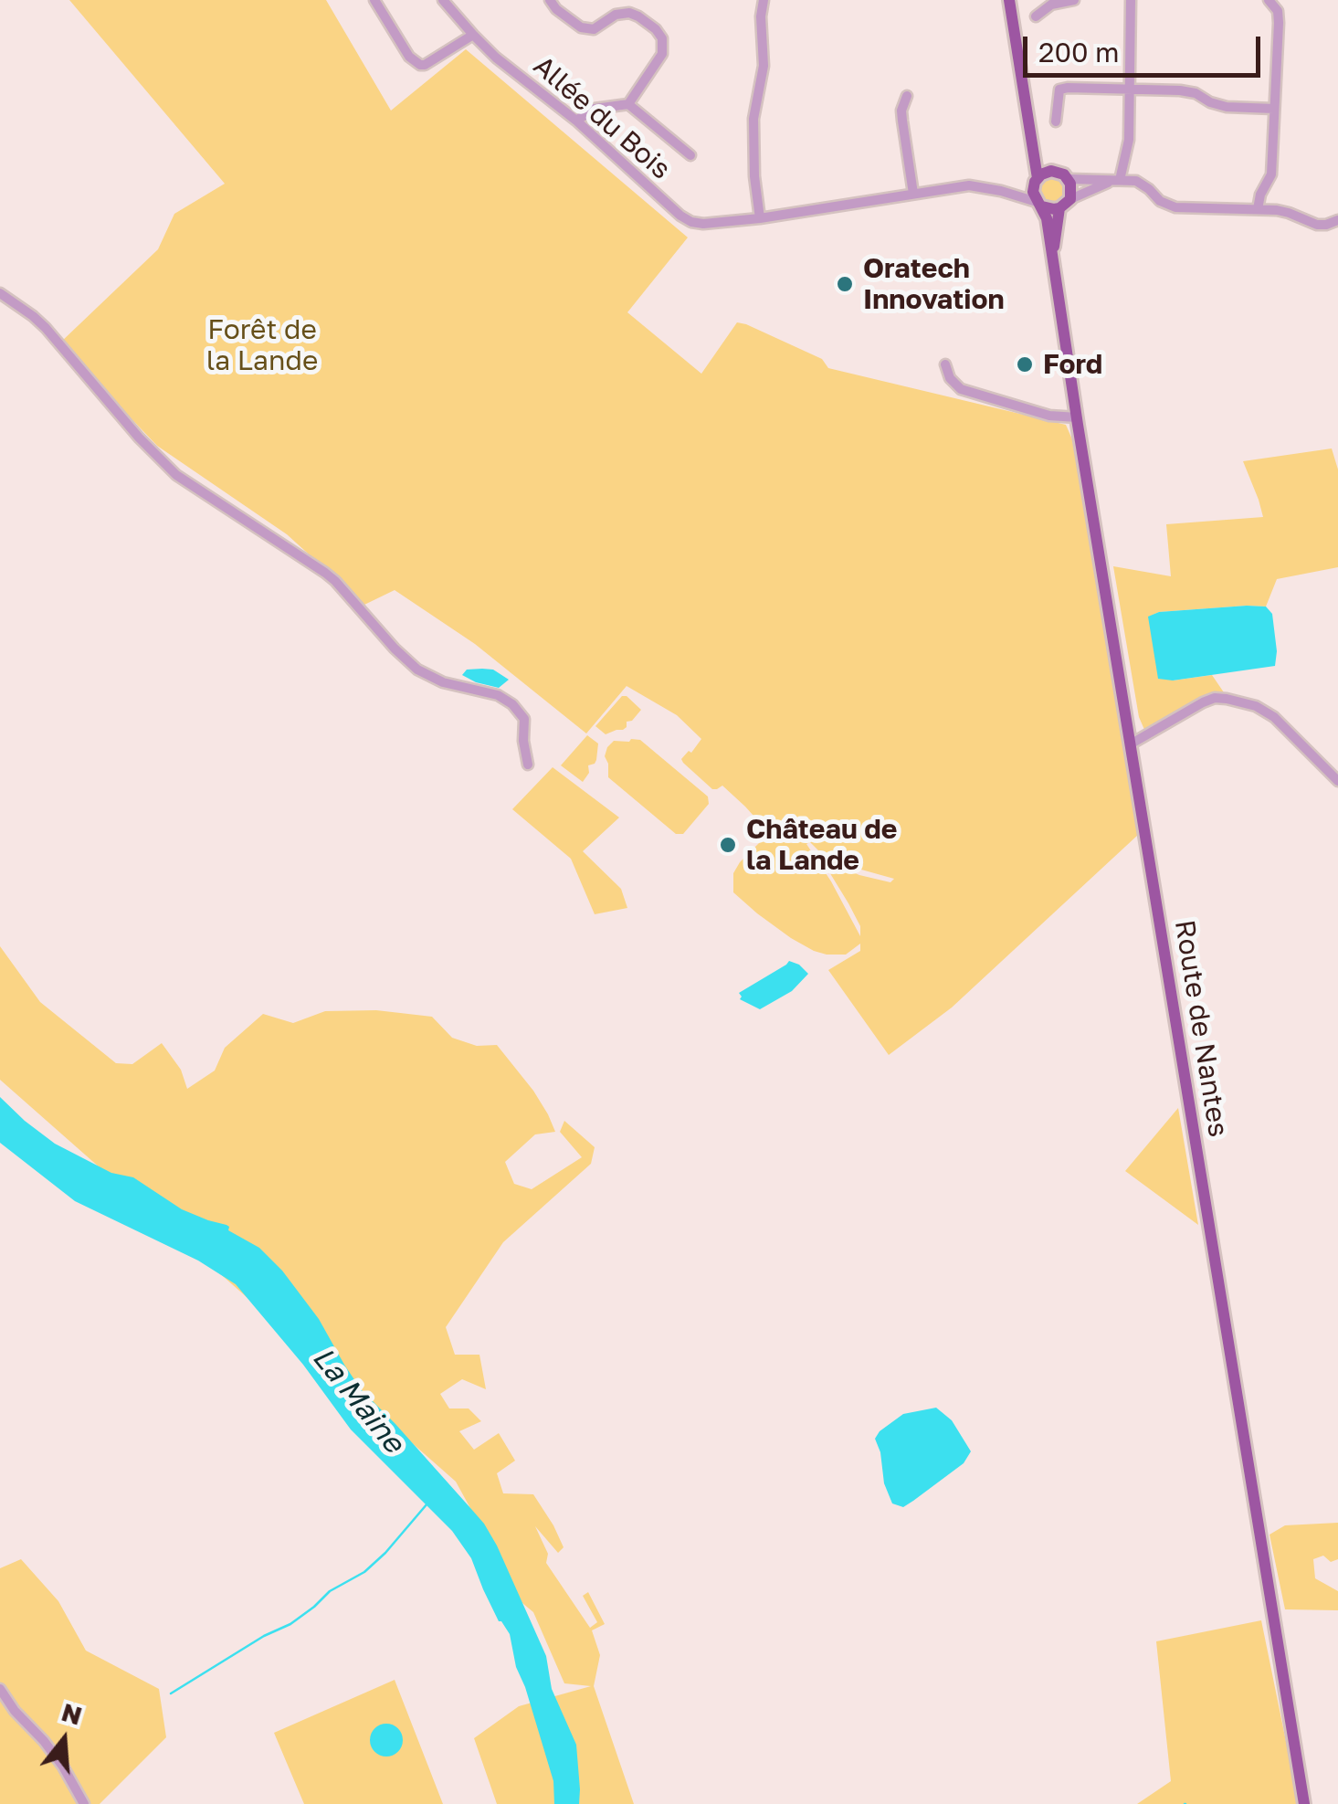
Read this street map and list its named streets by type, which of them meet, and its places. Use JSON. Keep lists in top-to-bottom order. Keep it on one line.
{"streets":{"main road":["Route de Nantes"],"street":["Allée du Bois"]},"water":["La Maine"],"parks":["Forêt de la Lande"],"places":["Oratech Innovation","Ford","Château de la Lande"],"scale_bar":"200 m","north":"top"}
